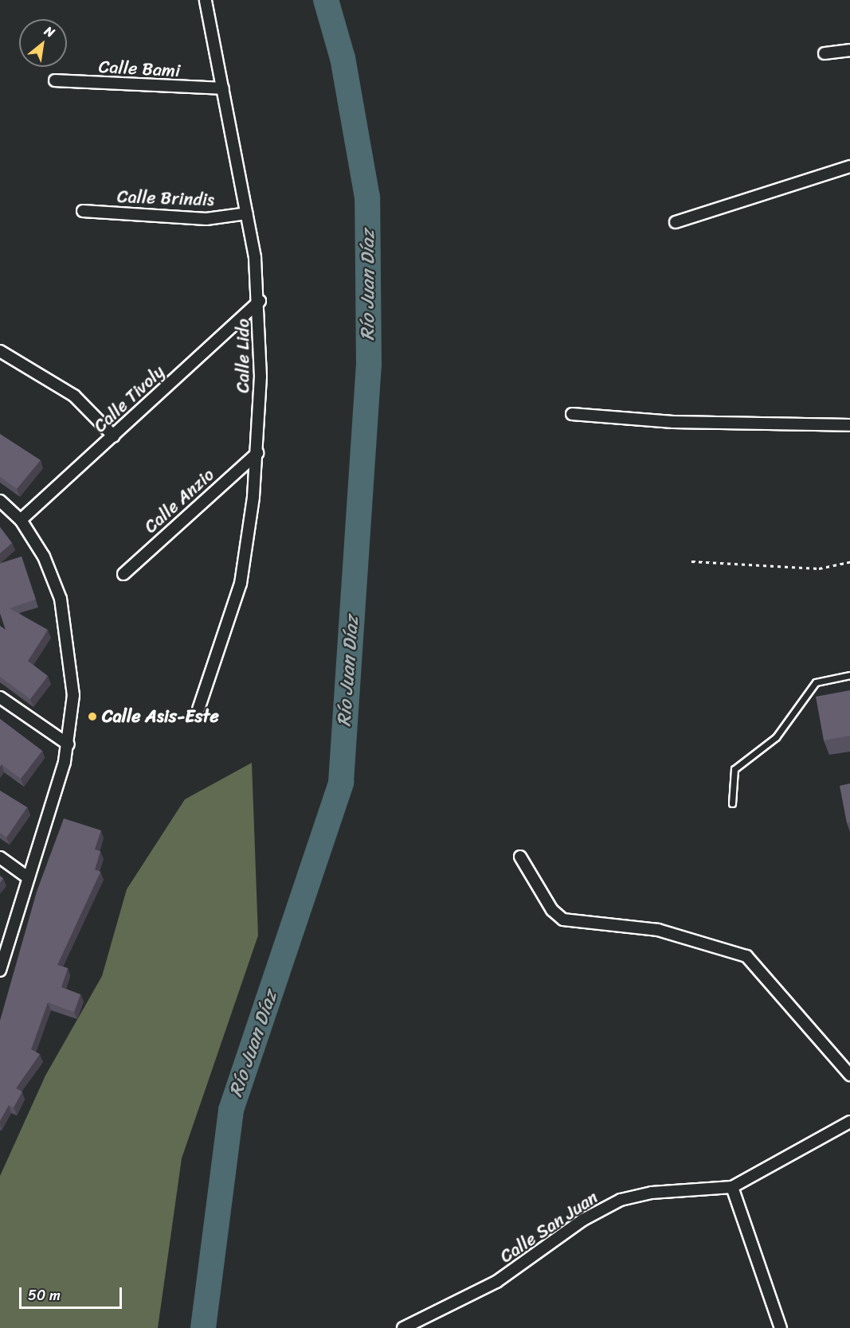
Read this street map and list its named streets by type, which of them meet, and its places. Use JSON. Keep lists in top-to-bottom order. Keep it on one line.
{"streets":{"street":["Calle Bami","Calle Brindis","Calle Lido","Calle Tivoly","Calle Anzio","Calle San Juan"]},"crossings":[["Calle Bami","Calle Lido"],["Calle Brindis","Calle Lido"],["Calle Lido","Calle Tivoly"],["Calle Lido","Calle Anzio"]],"water":["Río Juan Díaz"],"places":["Calle Asis-Este"],"scale_bar":"50 m","north":"top right"}
